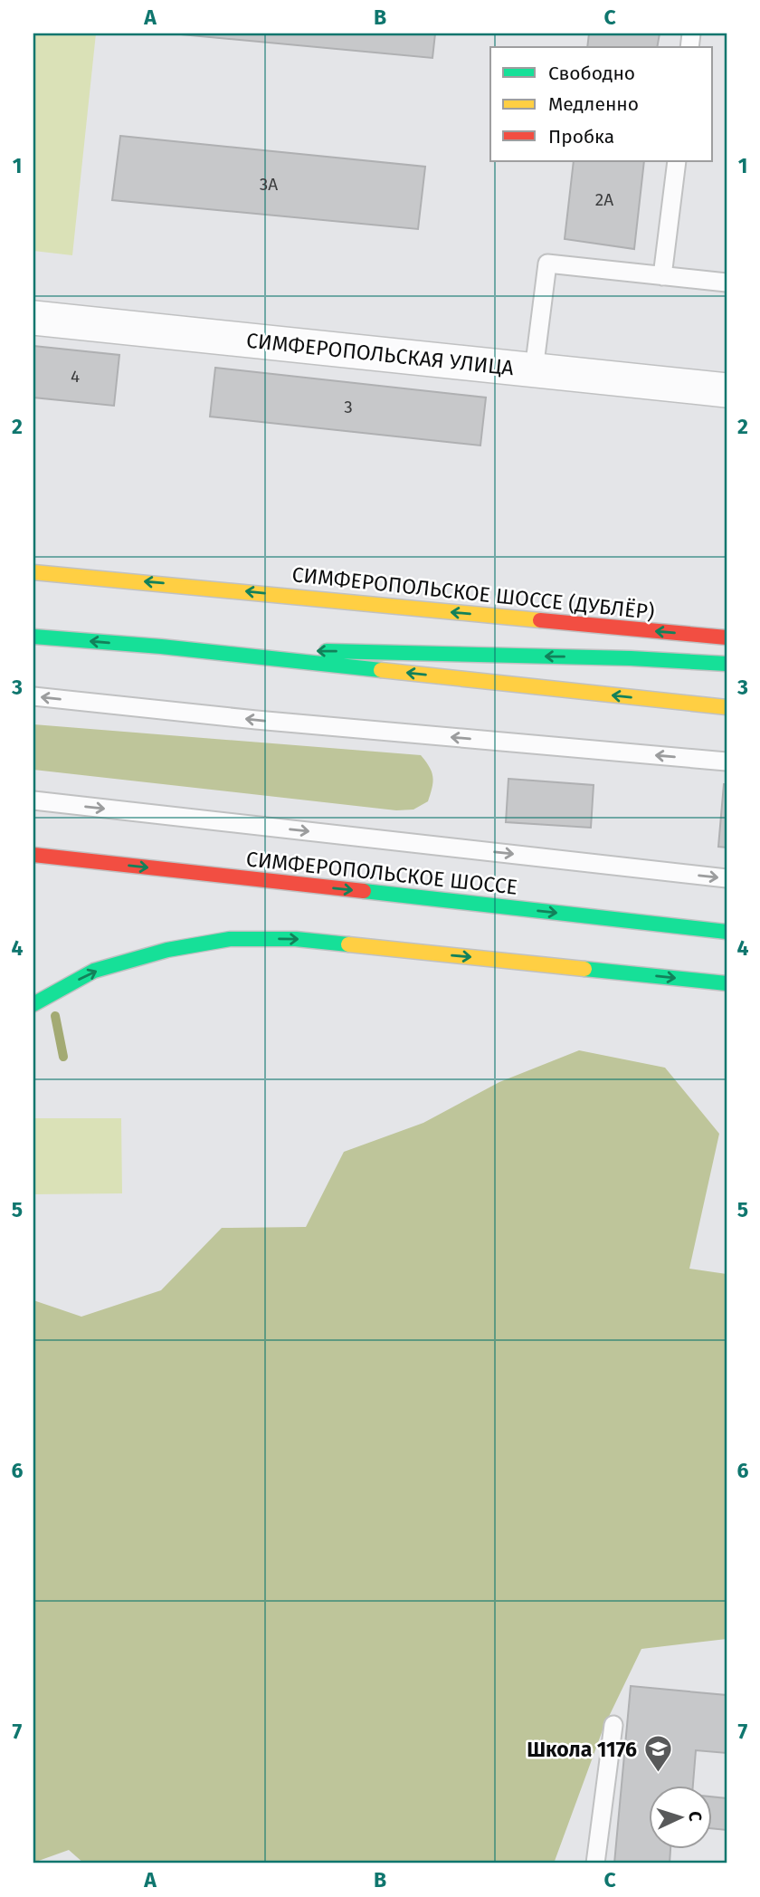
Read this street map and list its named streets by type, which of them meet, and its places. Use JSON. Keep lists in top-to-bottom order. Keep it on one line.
{"streets":{"main road":["СИМФЕРОПОЛЬСКОЕ ШОССЕ (ДУБЛЁР)","СИМФЕРОПОЛЬСКОЕ ШОССЕ"],"street":["СИМФЕРОПОЛЬСКАЯ УЛИЦА"]},"places":{"school or university":["Школа 1176"]},"house_numbers":["3А","2А","4","3"],"legend":["Свободно","Медленно","Пробка"],"north":"right","grid":{"columns":["A","B","C"],"rows":["1","2","3","4","5","6","7"]}}
